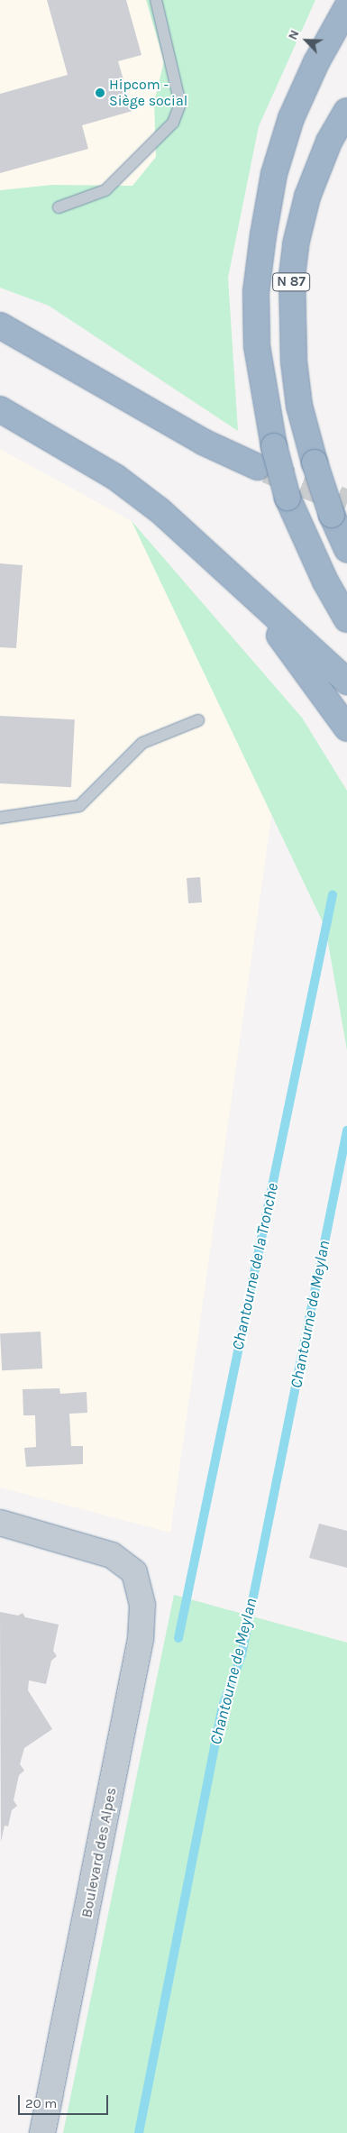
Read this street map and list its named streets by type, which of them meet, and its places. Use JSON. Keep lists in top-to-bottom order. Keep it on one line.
{"streets":{"highway":["N 87"],"street":["Boulevard des Alpes"]},"water":["Chantourne de la Tronche","Chantourne de Meylan"],"places":["Hipcom - Siège social"],"scale_bar":"20 m","north":"top left"}
